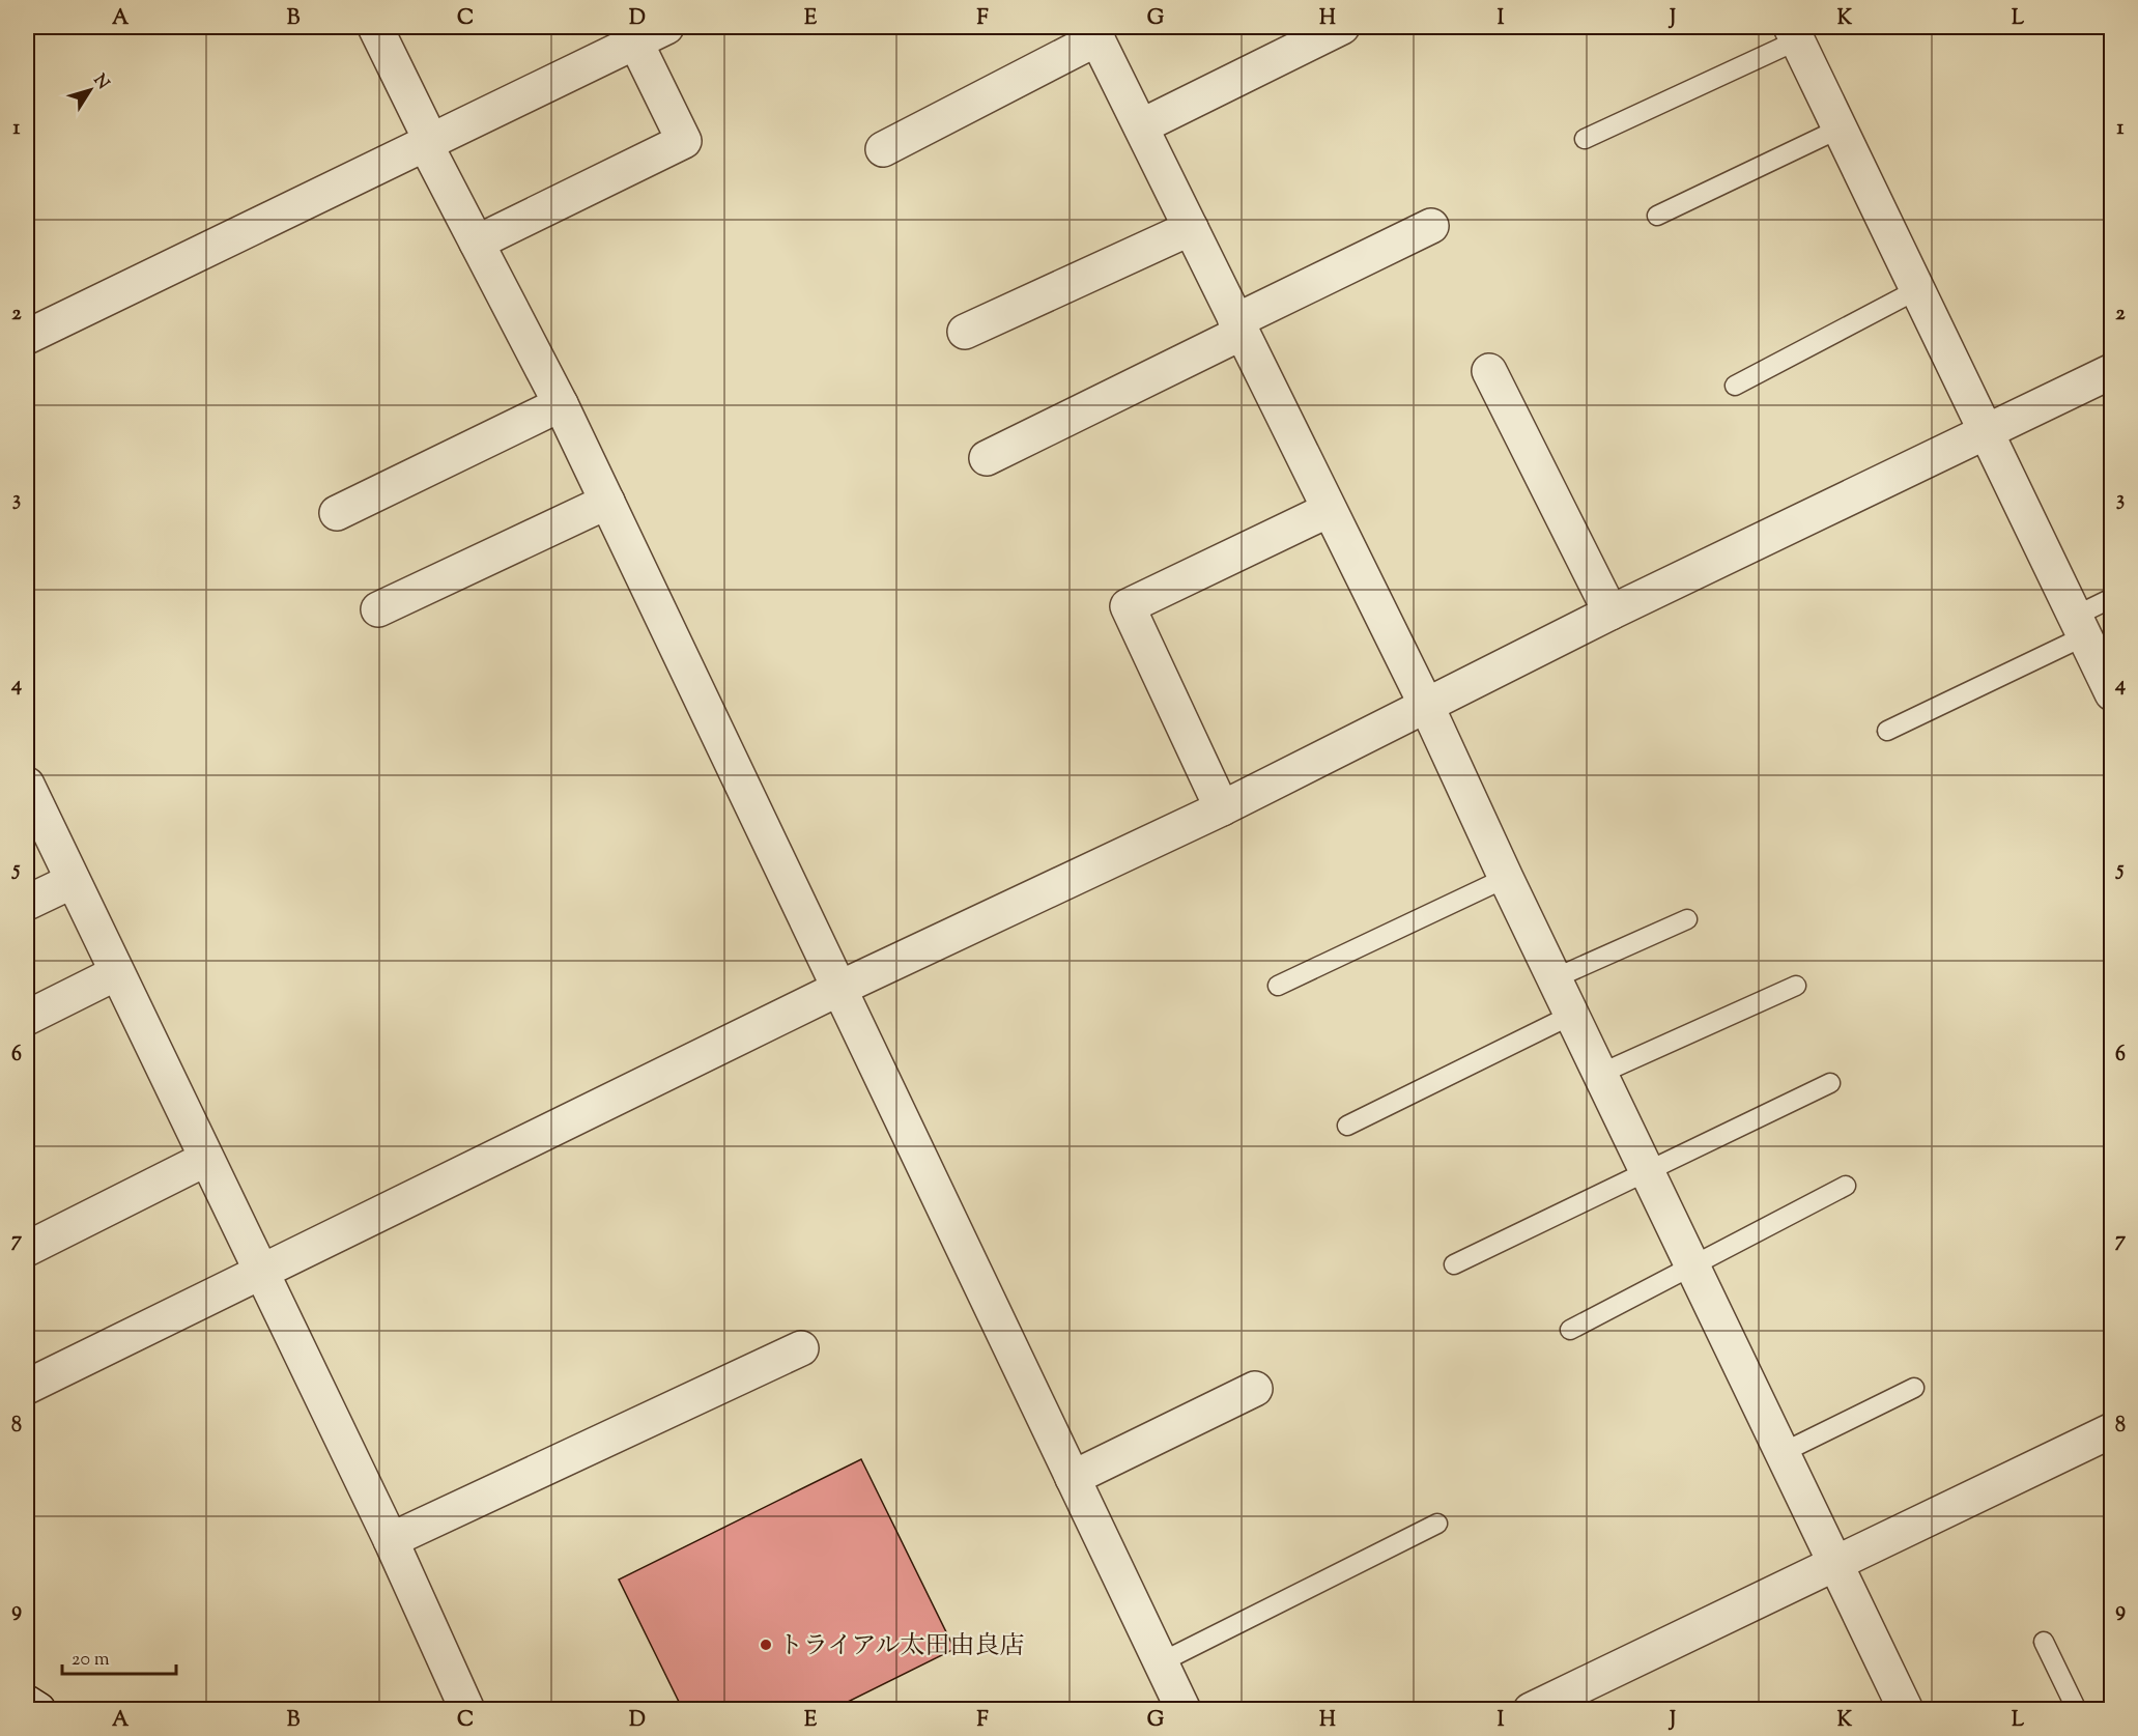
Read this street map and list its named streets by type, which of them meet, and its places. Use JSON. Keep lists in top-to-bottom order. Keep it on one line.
{"places":["トライアル太田由良店"],"scale_bar":"20 m","north":"top right","grid":{"columns":["A","B","C","D","E","F","G","H","I","J","K","L"],"rows":["1","2","3","4","5","6","7","8","9"]}}
